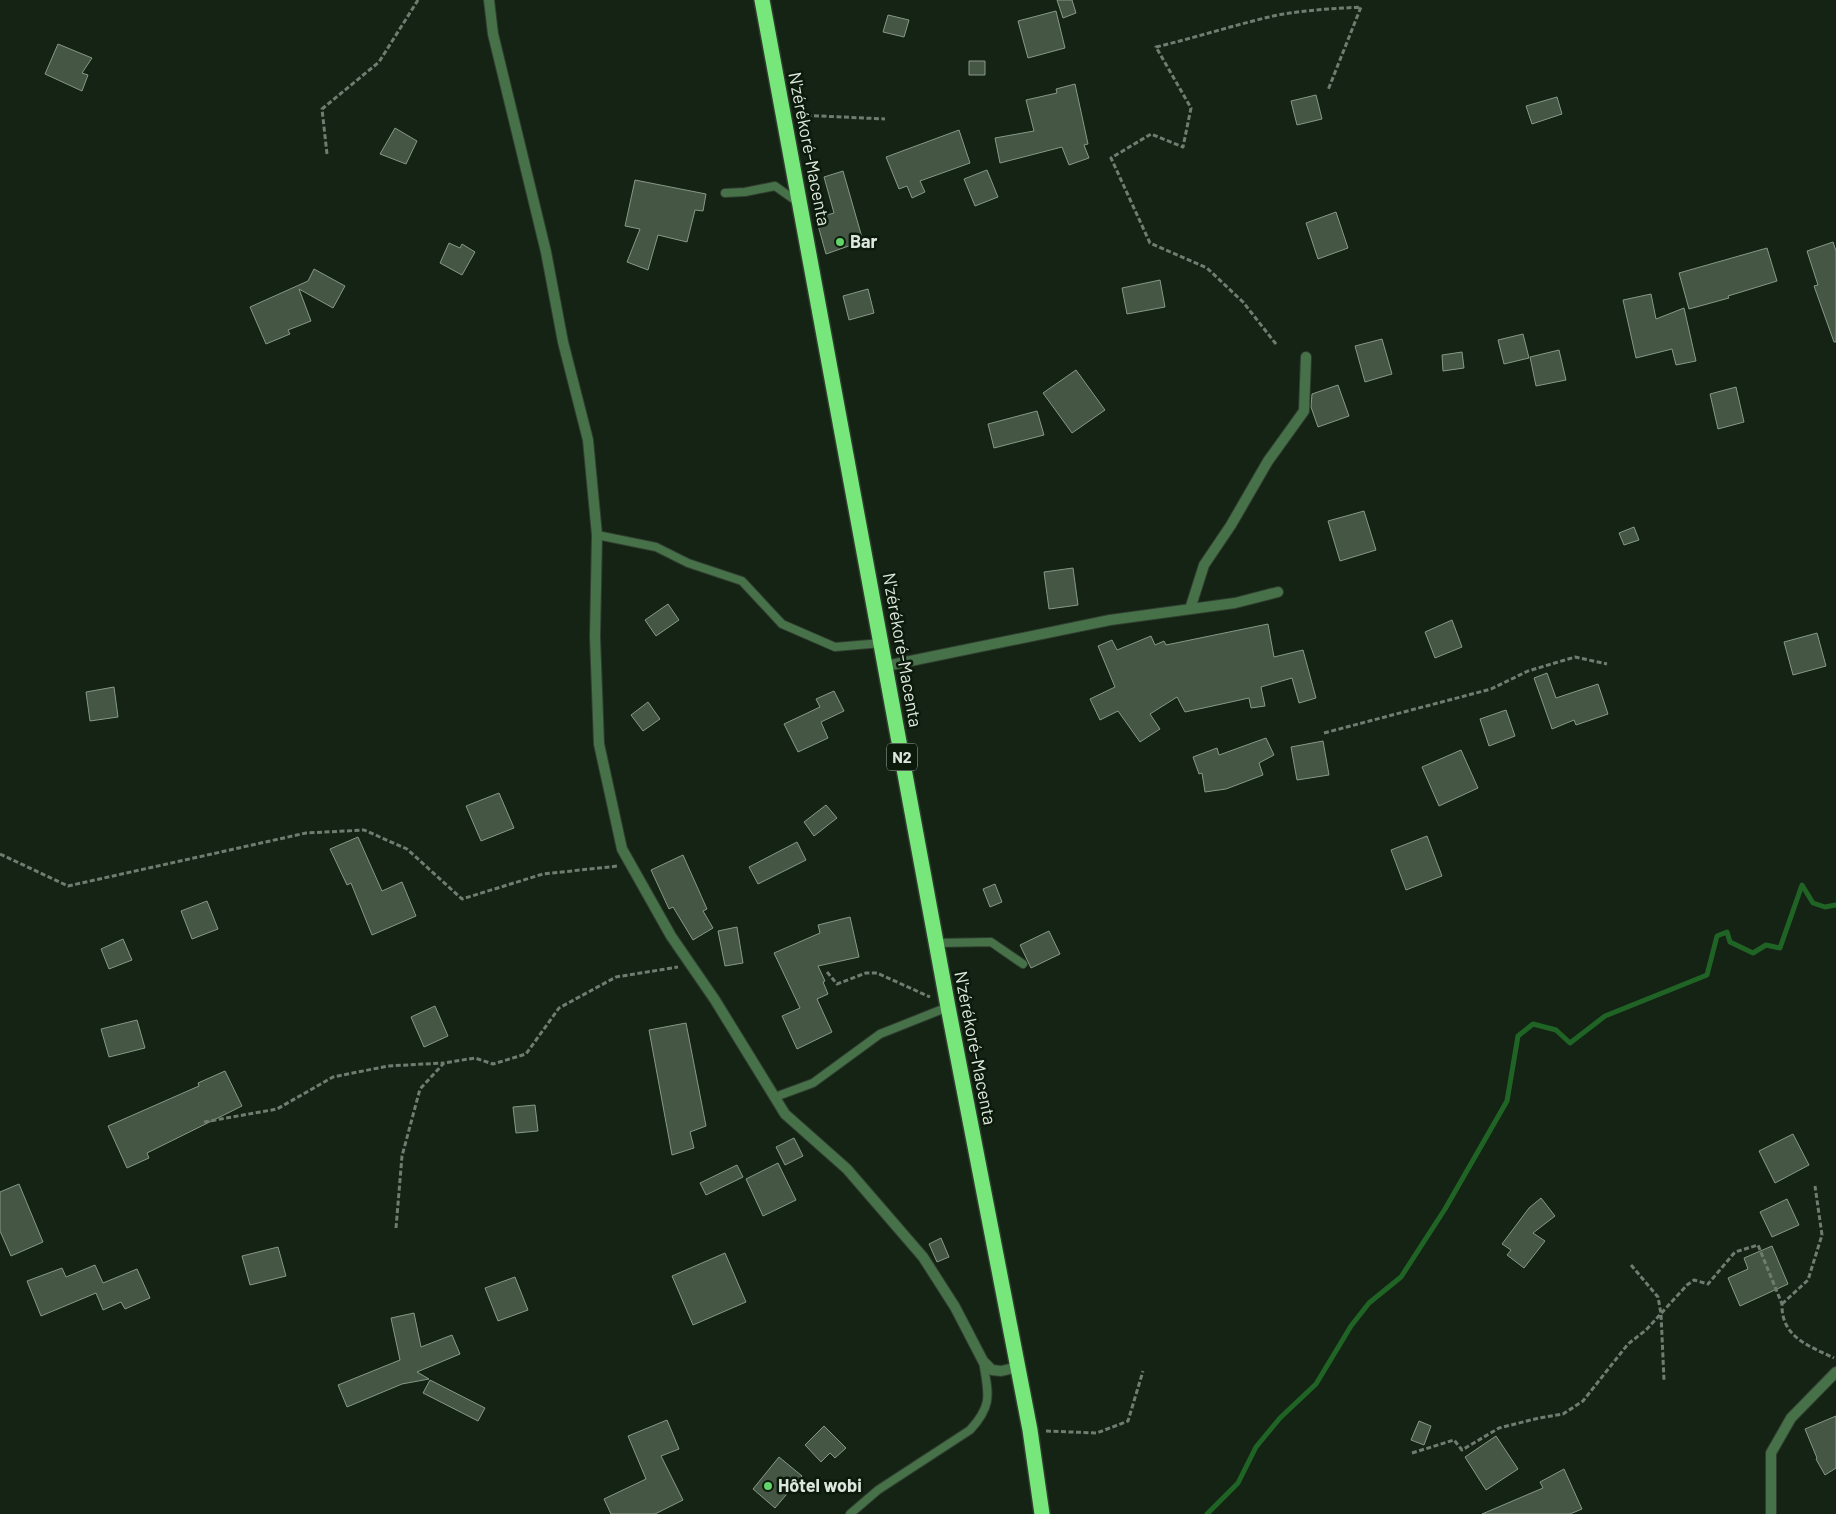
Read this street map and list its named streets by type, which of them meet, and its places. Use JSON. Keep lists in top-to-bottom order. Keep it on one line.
{"streets":{"highway":["N'zérékoré-Macenta","N2"]},"places":["Bar","Hôtel wobi"]}
